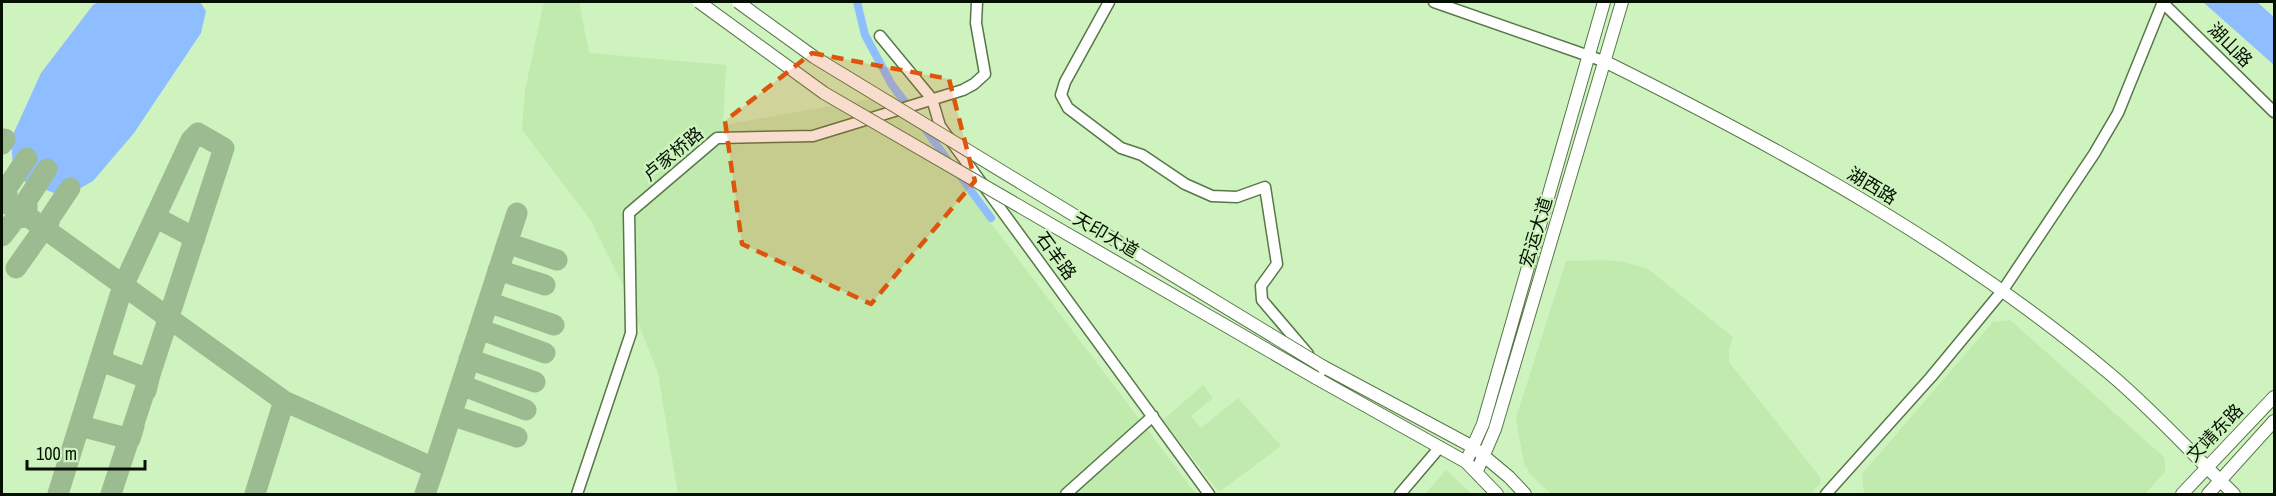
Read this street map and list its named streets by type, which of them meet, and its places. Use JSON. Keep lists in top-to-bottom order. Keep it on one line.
{"streets":{"main road":["湖西路","宏运大道","天印大道","文靖东路"],"street":["湖山路","卢家桥路","石羊路"]},"crossings":[["卢家桥路","石羊路"],["湖西路","宏运大道"],["湖西路","文靖东路"],["宏运大道","天印大道"]],"scale_bar":"100 m"}
